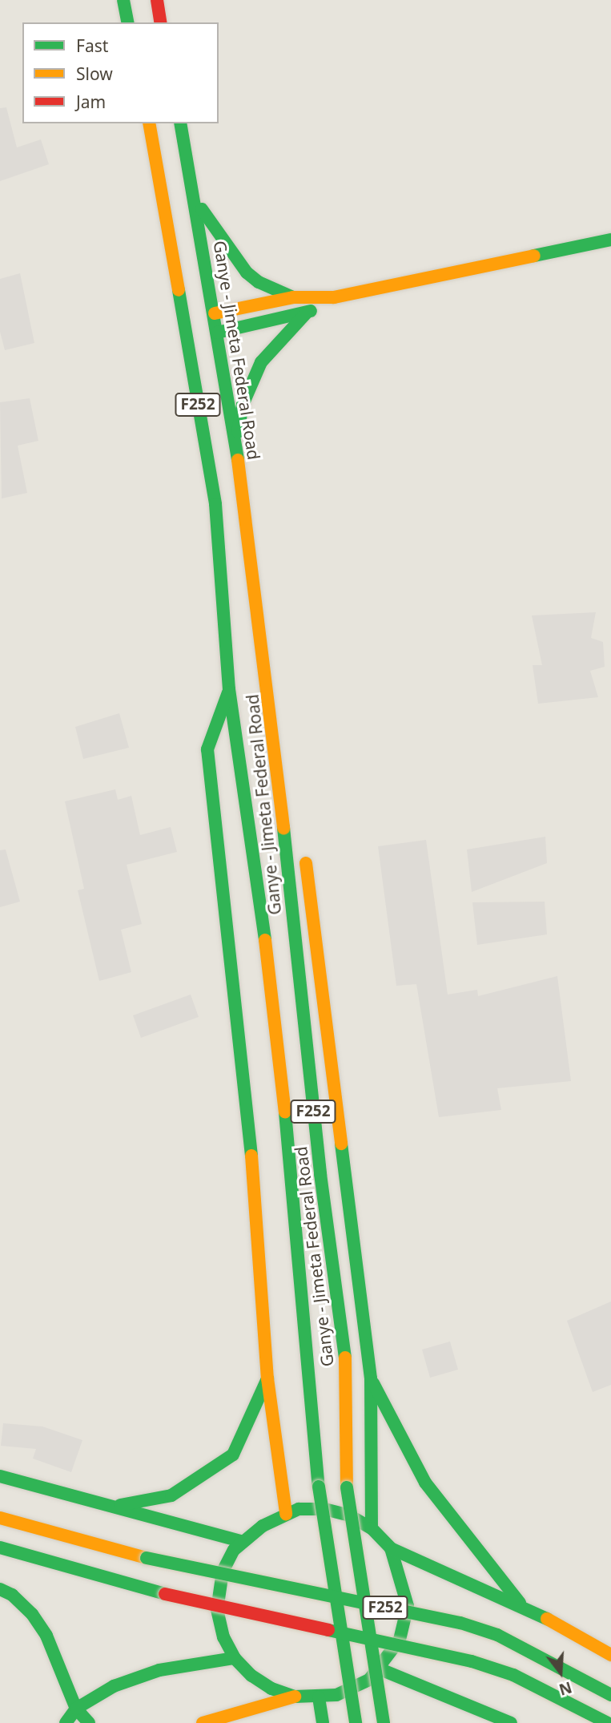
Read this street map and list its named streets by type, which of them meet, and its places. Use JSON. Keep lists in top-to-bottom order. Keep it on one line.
{"streets":{"main road":["Ganye - Jimeta Federal Road","F252"]},"legend":["Fast","Slow","Jam"],"north":"bottom"}
